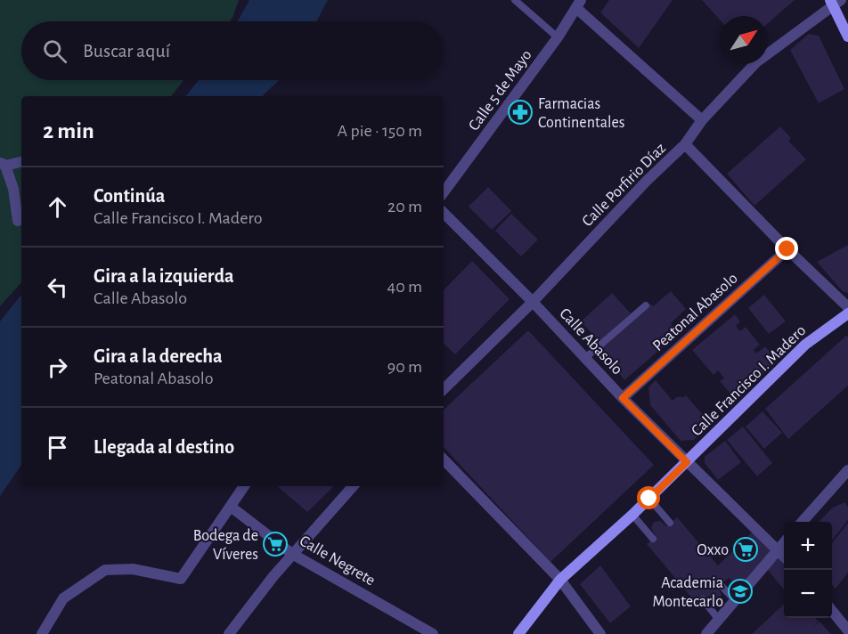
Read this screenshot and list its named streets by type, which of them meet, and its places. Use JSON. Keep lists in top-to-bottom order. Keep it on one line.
{"streets":{"street":["Calle 5 de Mayo","Calle Porfirio Díaz","Peatonal Abasolo","Calle Abasolo","Calle Francisco I. Madero","Calle Negrete"]},"crossings":[["Calle Porfirio Díaz","Calle Abasolo"],["Peatonal Abasolo","Calle Abasolo"],["Calle Abasolo","Calle Francisco I. Madero"]],"places":{"pharmacy":["Farmacias Continentales"],"supermarket":["Bodega de Víveres","Oxxo"],"school or university":["Academia Montecarlo"]},"north":"top right","page":{"search":"Buscar aquí","heading":["2 min","A pie · 150 m"],"list":[["Continúa","Calle Francisco I. Madero","20 m"],["Gira a la izquierda","Calle Abasolo","40 m"],["Gira a la derecha","Peatonal Abasolo","90 m"],"Llegada al destino"],"map_buttons":["+","−"]}}
